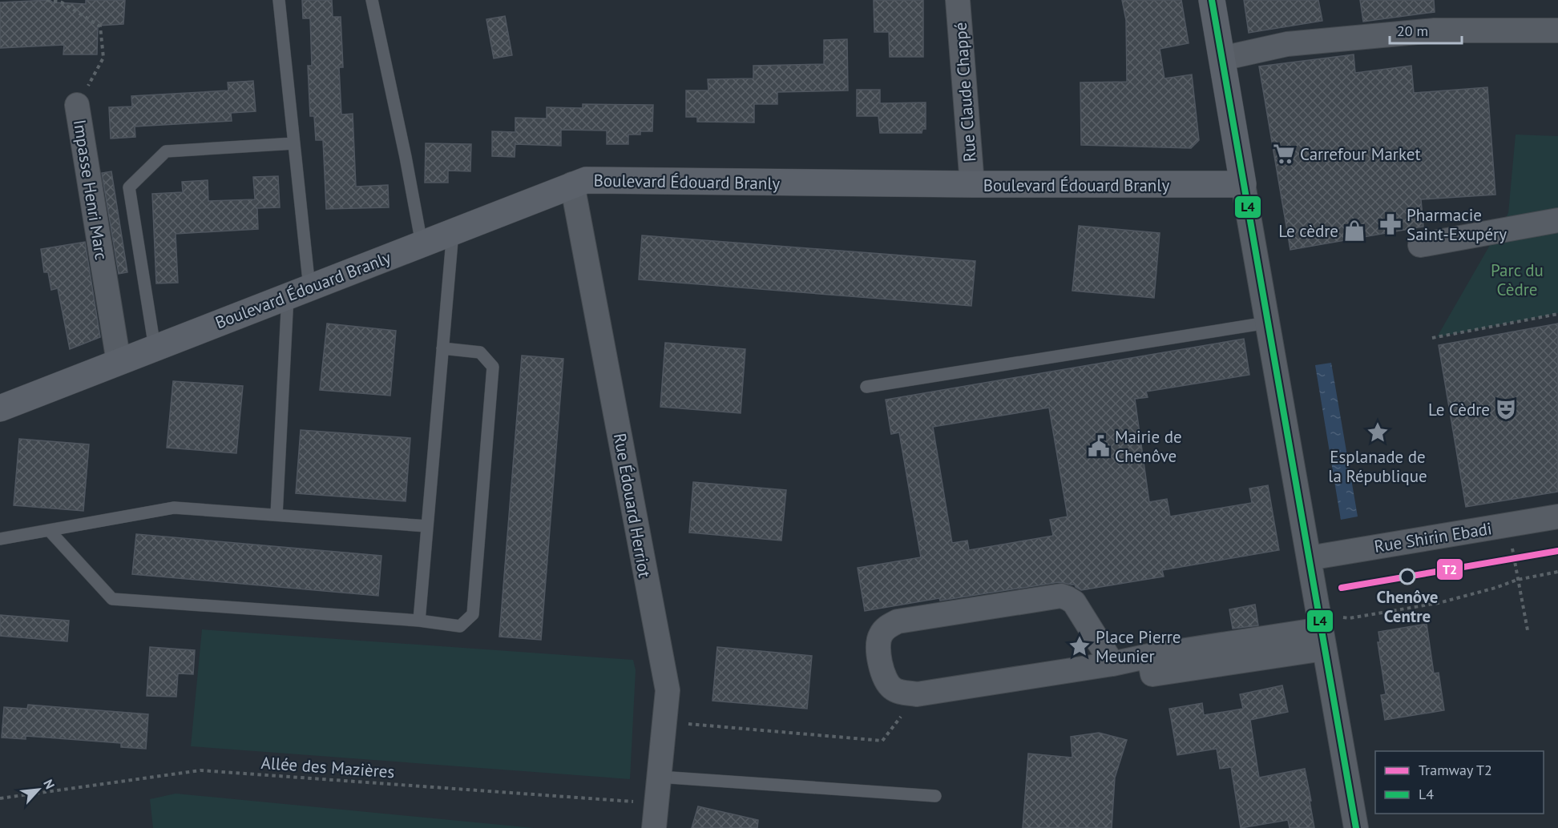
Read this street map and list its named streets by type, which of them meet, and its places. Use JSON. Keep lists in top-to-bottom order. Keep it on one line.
{"streets":{"street":["Rue Claude Chappé","Boulevard Édouard Branly","Impasse Henri Marc","Rue Édouard Herriot","Rue Shirin Ebadi"],"path":["Allée des Mazières"]},"crossings":[["Rue Claude Chappé","Boulevard Édouard Branly"],["Boulevard Édouard Branly","Impasse Henri Marc"],["Boulevard Édouard Branly","Rue Édouard Herriot"],["Rue Édouard Herriot","Allée des Mazières"]],"parks":["Parc du Cèdre"],"places":{"supermarket":["Carrefour Market"],"pharmacy":["Pharmacie Saint-Exupéry"],"shop":["Le cèdre"],"theatre":["Le Cèdre"],"place":["Esplanade de la République","Place Pierre Meunier"],"public building":["Mairie de Chenôve"],"other":["Chenôve Centre"]},"lines":["transit line L4","tram line T2"],"legend":["Tramway T2","L4"],"scale_bar":"20 m","north":"top right"}
